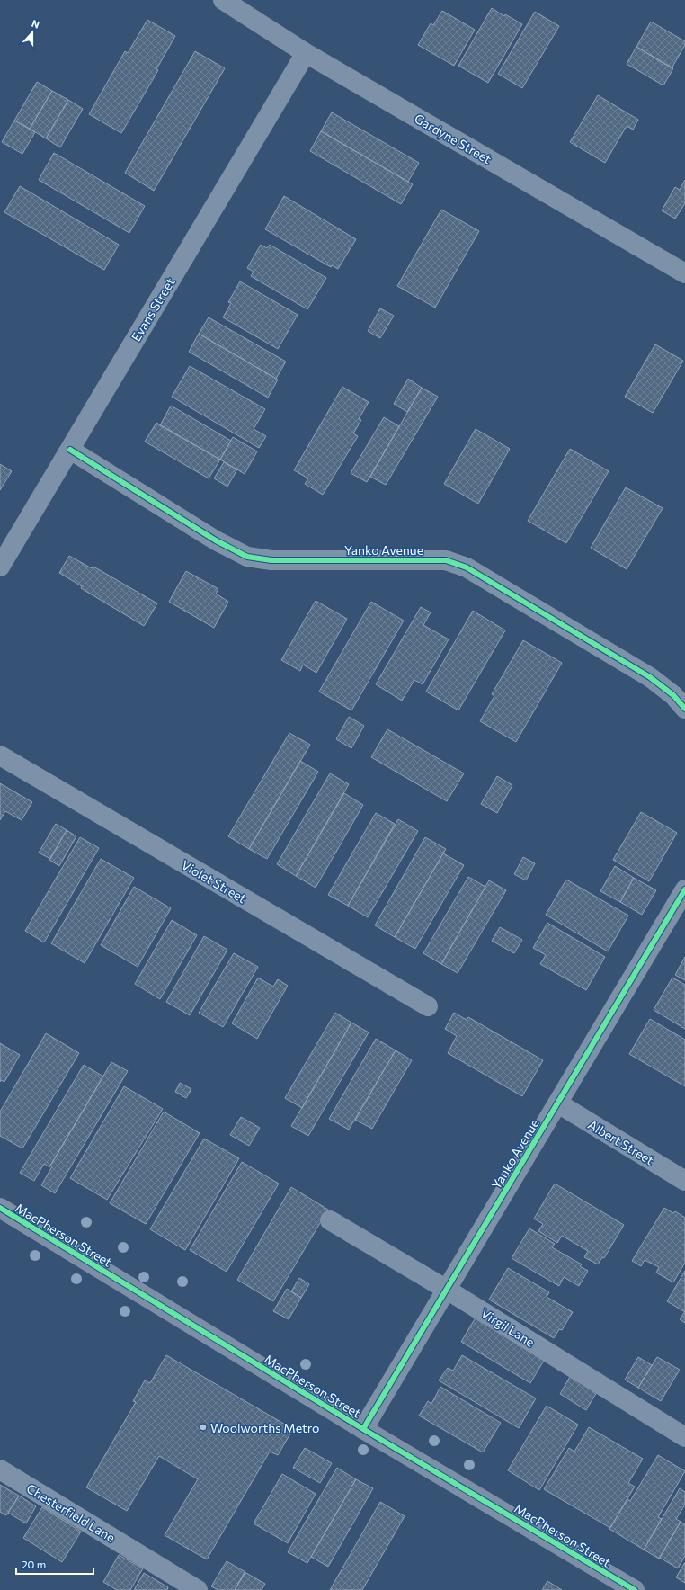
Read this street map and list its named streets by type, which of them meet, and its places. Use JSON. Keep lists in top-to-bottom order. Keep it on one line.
{"streets":{"main road":["MacPherson Street"],"street":["Gardyne Street","Evans Street","Yanko Avenue","Violet Street","Albert Street","Virgil Lane","Chesterfield Lane"]},"crossings":[["Gardyne Street","Evans Street"],["Evans Street","Yanko Avenue"],["Yanko Avenue","Albert Street"],["Yanko Avenue","MacPherson Street"],["Yanko Avenue","Virgil Lane"]],"places":["Woolworths Metro"],"scale_bar":"20 m","north":"top"}
